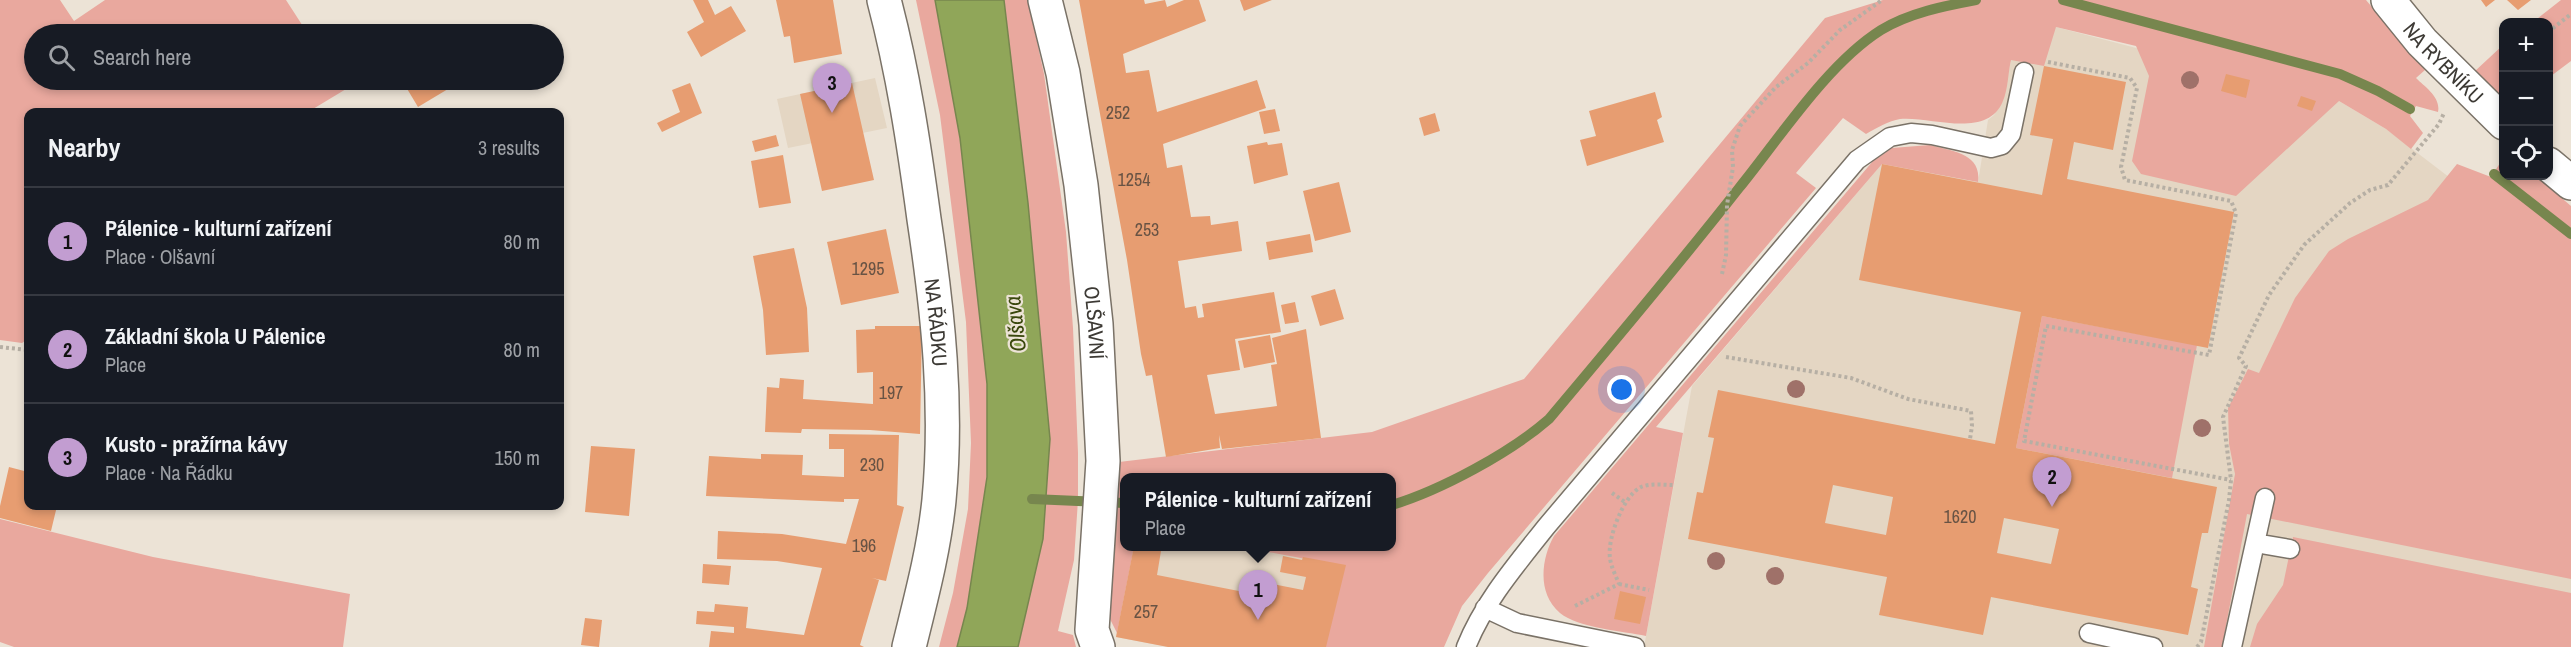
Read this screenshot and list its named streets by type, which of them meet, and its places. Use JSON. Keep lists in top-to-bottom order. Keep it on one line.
{"streets":{"street":["NA RYBNÍKU","OLŠAVNÍ","NA ŘÁDKU"]},"water":["Olšava"],"house_numbers":["252","1254","253","1295","197","230","1620","196","257"],"page":{"map_buttons":["+","−"],"search":"Search here","pins":["3","2","1"],"heading":["Nearby","3 results"],"list":[{"mark":"1","name":"Pálenice - kulturní zařízení","note":"Place · Olšavní","value":"80 m"},{"mark":"2","name":"Základní škola U Pálenice","note":"Place","value":"80 m"},{"mark":"3","name":"Kusto - pražírna kávy","note":"Place · Na Řádku","value":"150 m"}],"popup":["Pálenice - kulturní zařízení","Place"]}}
